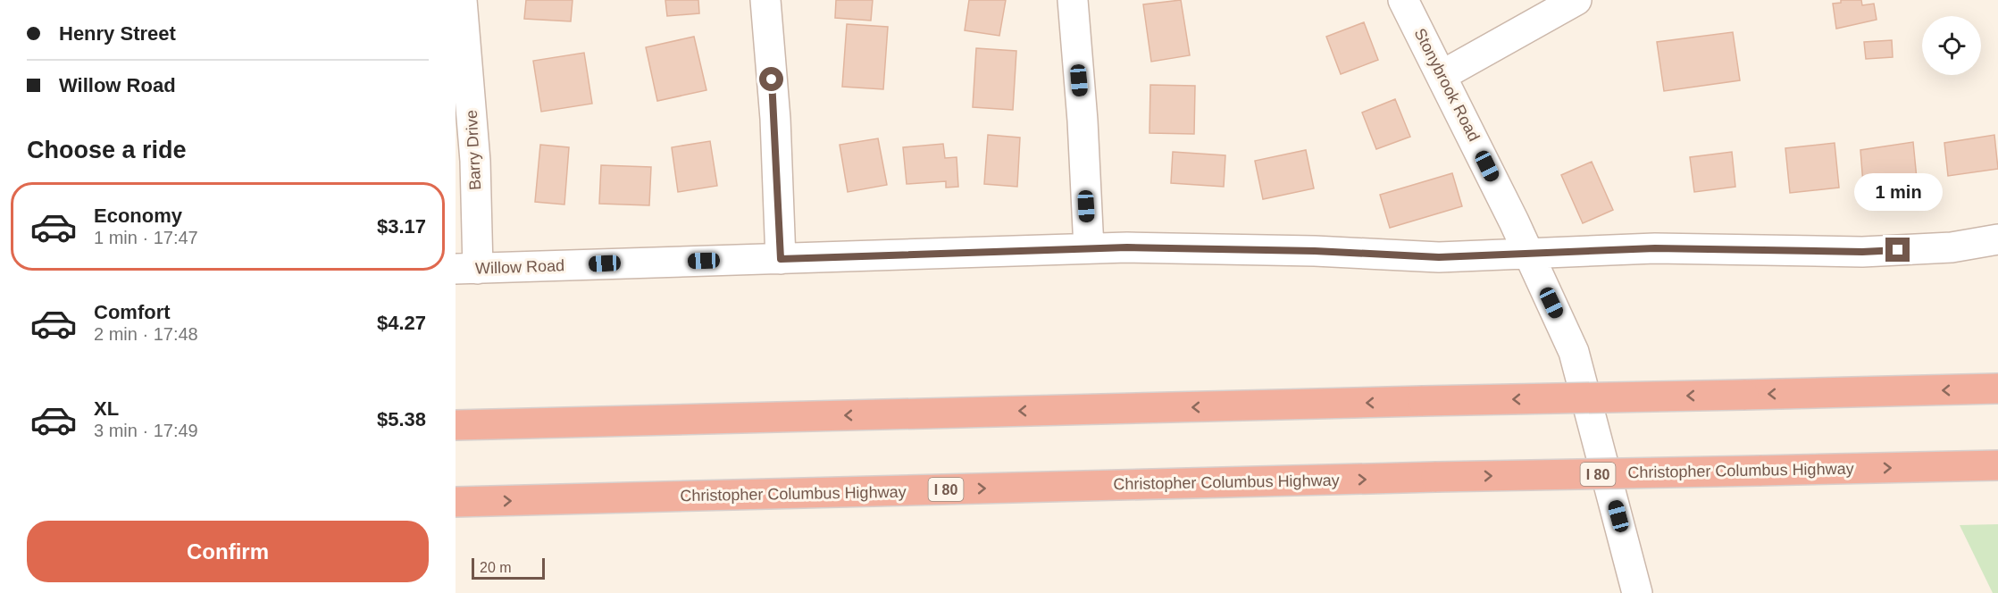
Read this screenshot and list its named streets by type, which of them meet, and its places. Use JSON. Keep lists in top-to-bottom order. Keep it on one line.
{"streets":{"highway":["Christopher Columbus Highway","I 80"],"street":["Stonybrook Road","Barry Drive","Willow Road"]},"crossings":[["Stonybrook Road","Willow Road"],["Barry Drive","Willow Road"]],"scale_bar":"20 m","page":{"banner":["Henry Street","Willow Road"],"heading":"Choose a ride","bubble":"1 min","list":[{"name":"Economy","note":"1 min · 17:47","value":"$3.17"},{"name":"Comfort","note":"2 min · 17:48","value":"$4.27"},{"name":"XL","note":"3 min · 17:49","value":"$5.38"}],"buttons":"Confirm","scale":"20 m"}}
